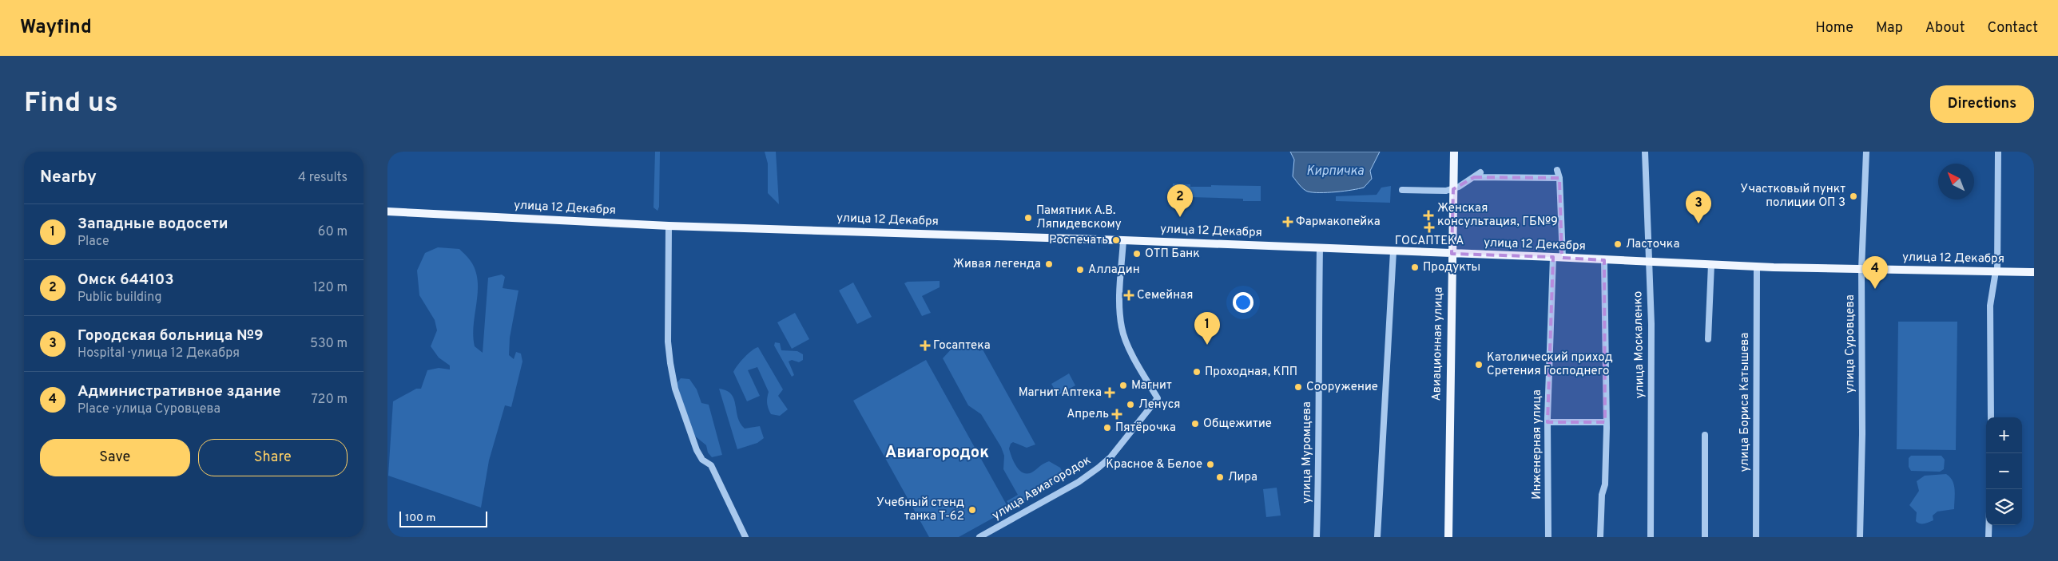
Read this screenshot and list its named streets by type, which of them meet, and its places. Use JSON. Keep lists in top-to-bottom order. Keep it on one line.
{"streets":{"main road":["улица 12 Декабря","Авиационная улица"],"street":["улица Суровцева","улица Москаленко","улица Бориса Катышева","Инженерная улица","улица Муромцева","улица Авиагородок"]},"crossings":[["улица 12 Декабря","Авиационная улица"],["улица 12 Декабря","улица Суровцева"],["улица 12 Декабря","улица Москаленко"],["улица 12 Декабря","улица Бориса Катышева"],["улица 12 Декабря","Инженерная улица"],["улица 12 Декабря","улица Муромцева"],["улица 12 Декабря","улица Авиагородок"]],"districts":["Авиагородок"],"water":["Кирпичка"],"places":{"other":["Участковый пункт полиции ОП 3","Памятник А.В. Ляпидевскому","Роспечать","Ласточка","ОТП Банк","Живая легенда","Продукты","Алладин","Католический приход Сретения Господнего","Проходная, КПП","Магнит","Сооружение","Ленуся","Общежитие","Пятёрочка","Красное & Белое","Лира","Учебный стенд танка Т-62"],"health":["Женская консультация, ГБ№9","Фармакопейка","ГОСАПТЕКА","Семейная","Госаптека","Магнит Аптека","Апрель"]},"scale_bar":"100 m","north":"top left","page":{"header":"Wayfind","nav":["Home","Map","About","Contact"],"buttons":["Directions",["Save","Share"]],"title":"Find us","heading":["Nearby","4 results"],"pins":["2","3","4","1"],"list":[{"mark":"1","name":"Западные водосети","note":"Place","value":"60 m"},{"mark":"2","name":"Омск 644103","note":"Public building","value":"120 m"},{"mark":"3","name":"Городская больница №9","note":"Hospital · улица 12 Декабря","value":"530 m"},{"mark":"4","name":"Административное здание","note":"Place · улица Суровцева","value":"720 m"}],"map_buttons":["+","−"],"scale":"100 m"}}
